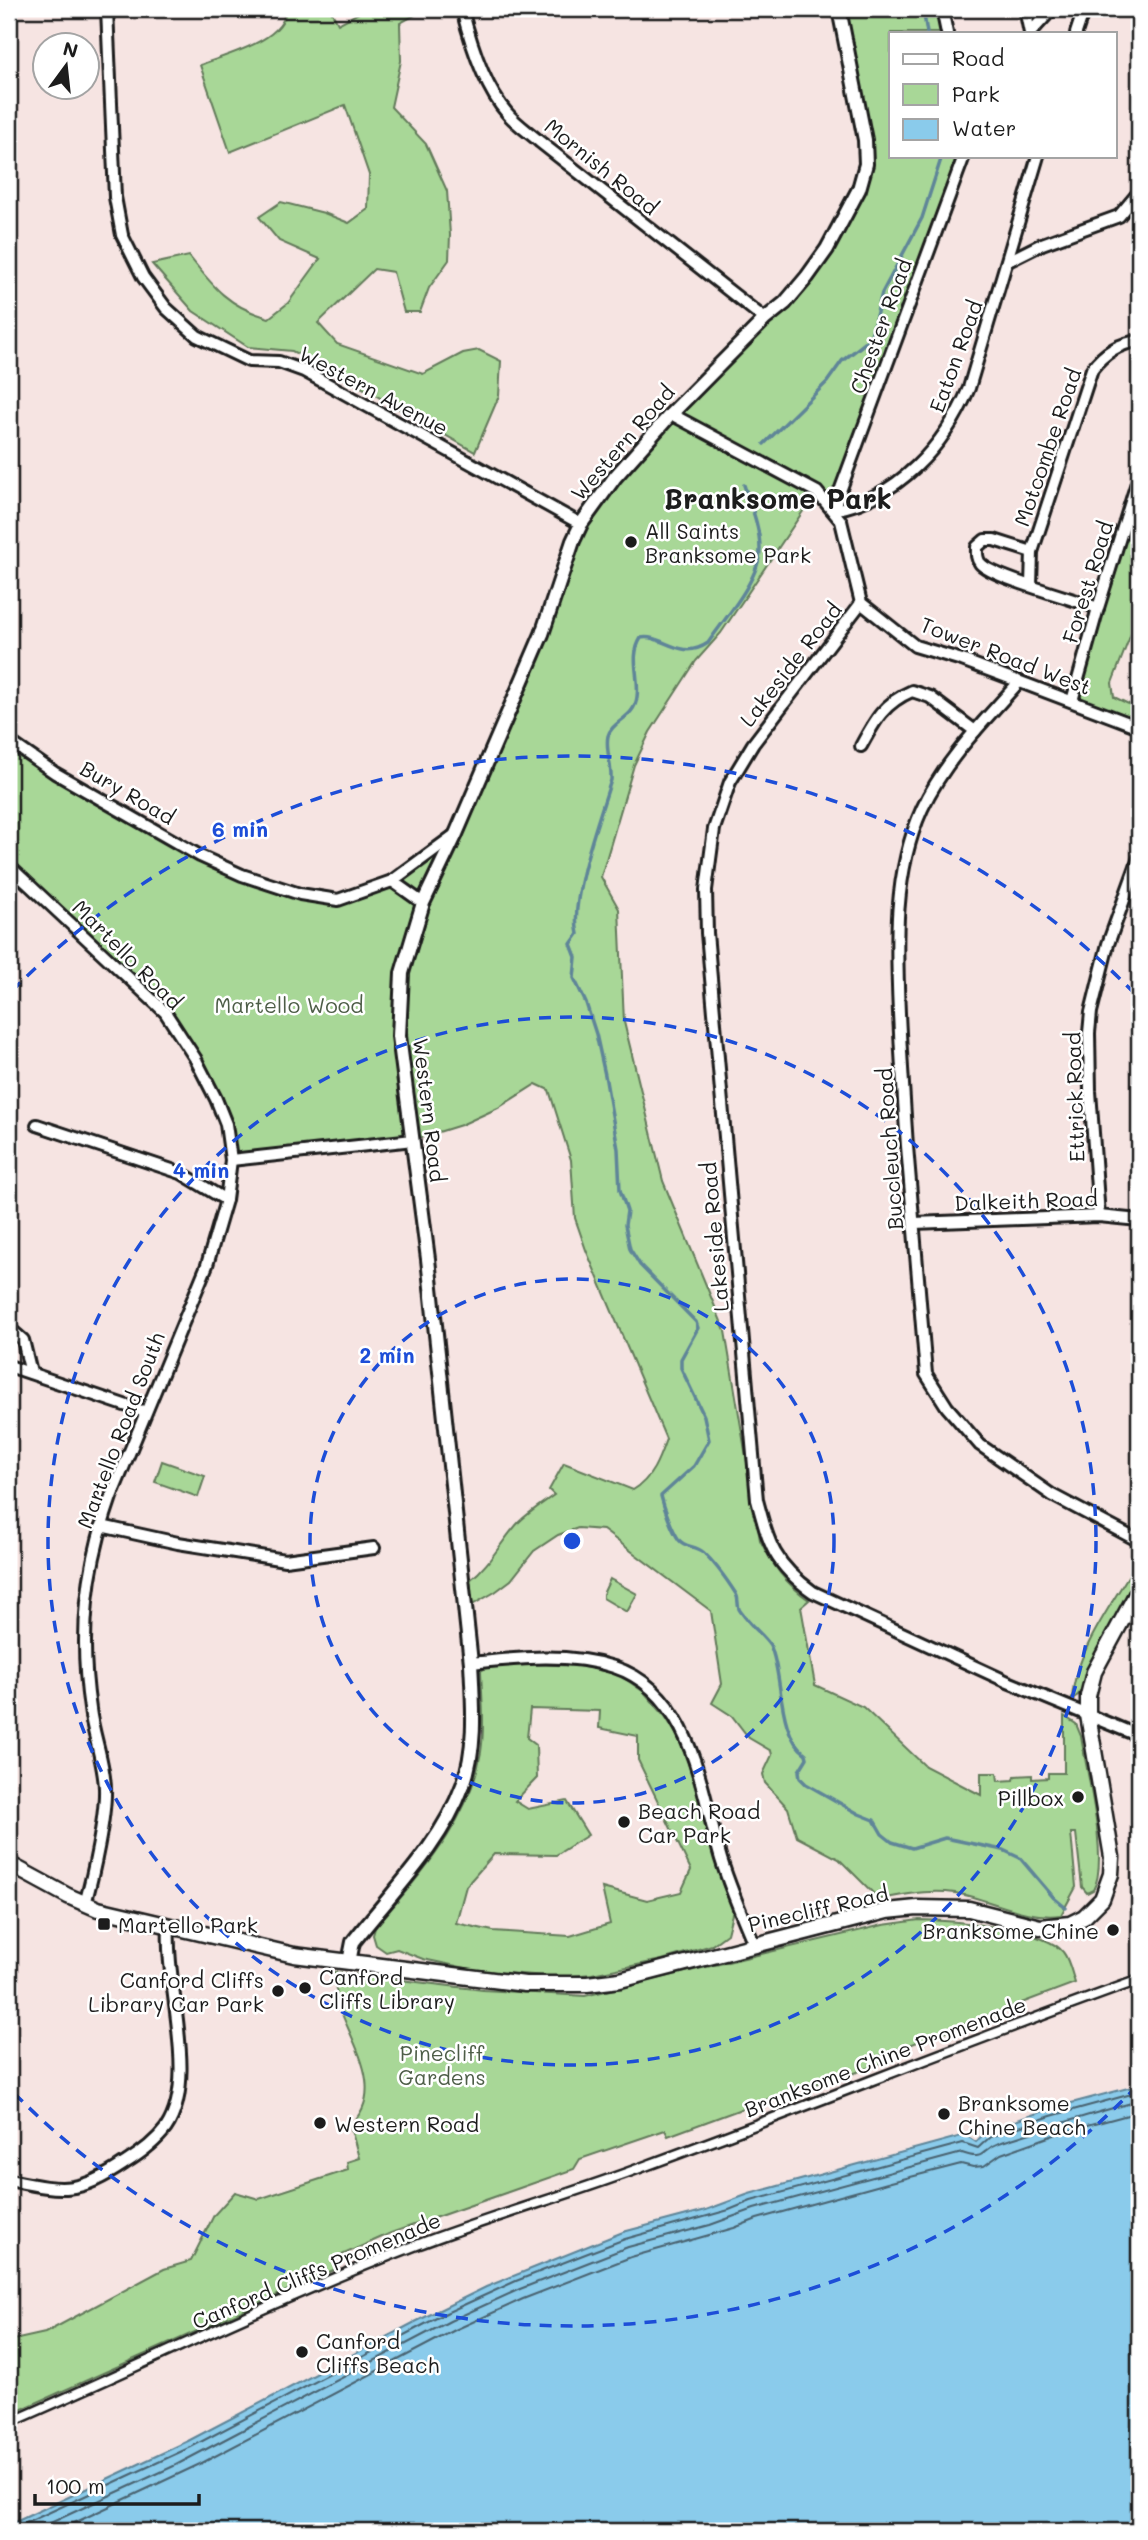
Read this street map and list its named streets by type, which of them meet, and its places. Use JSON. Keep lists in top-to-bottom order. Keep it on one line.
{"streets":{"main road":["Pinecliff Road"],"street":["Mornish Road","Chester Road","Eaton Road","Western Avenue","Western Road","Motcombe Road","Forest Road","Tower Road West","Lakeside Road","Bury Road","Martello Road","Ettrick Road","Buccleuch Road","Dalkeith Road","Martello Road South","Branksome Chine Promenade","Canford Cliffs Promenade"]},"crossings":[["Mornish Road","Western Road"],["Chester Road","Eaton Road"],["Western Avenue","Western Road"],["Western Road","Bury Road"],["Western Road","Pinecliff Road"],["Motcombe Road","Forest Road"],["Forest Road","Tower Road West"],["Tower Road West","Lakeside Road"],["Tower Road West","Buccleuch Road"],["Lakeside Road","Pinecliff Road"],["Martello Road","Martello Road South"],["Ettrick Road","Dalkeith Road"],["Buccleuch Road","Dalkeith Road"],["Branksome Chine Promenade","Canford Cliffs Promenade"]],"districts":["Branksome Park"],"parks":["Martello Wood","Pinecliff Gardens"],"places":{"other":["All Saints Branksome Park","Pillbox","Beach Road Car Park","Branksome Chine","Canford Cliffs Library","Canford Cliffs Library Car Park","Branksome Chine Beach","Western Road","Canford Cliffs Beach"],"transit":["Martello Park"]},"legend":["Road","Park","Water"],"scale_bar":"100 m","north":"top","rings":["6 min","4 min","2 min"]}
